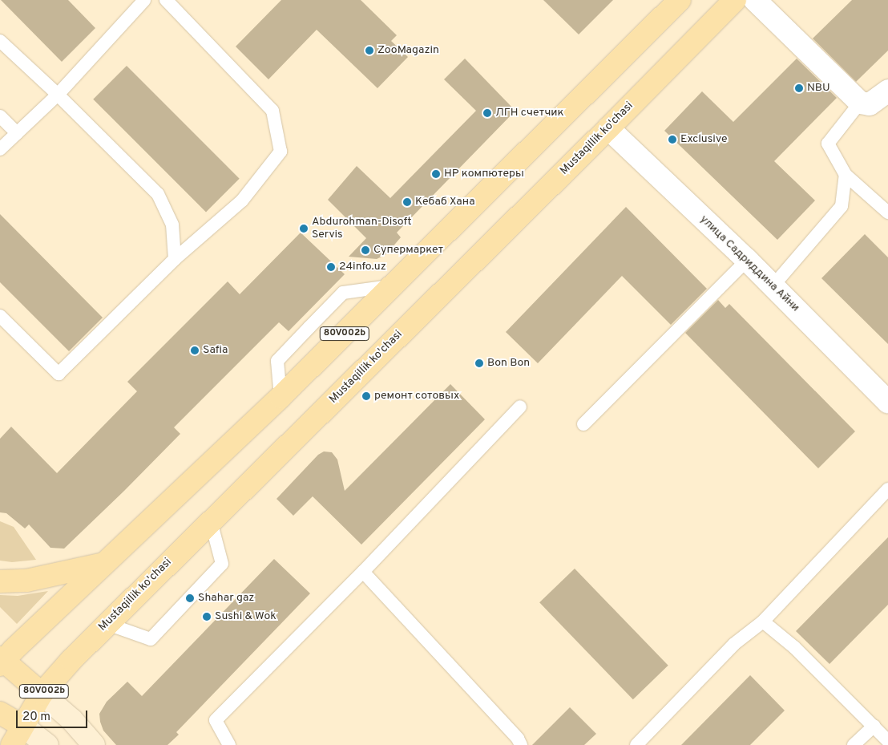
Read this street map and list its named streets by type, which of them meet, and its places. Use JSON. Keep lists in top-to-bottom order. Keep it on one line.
{"streets":{"main road":["Mustaqillik ko'chasi","80V002b"],"street":["улица Садриддина Айни"]},"crossings":[["Mustaqillik ko'chasi","улица Садриддина Айни"]],"places":["ZooMagazin","NBU","ЛГН счетчик","Exclusive","HP компютеры","Кебаб Хана","Abdurohman-Disoft Servis","Супермаркет","24info.uz","Safia","Bon Bon","ремонт сотовых","Shahar gaz","Sushi & Wok"],"scale_bar":"20 m"}
